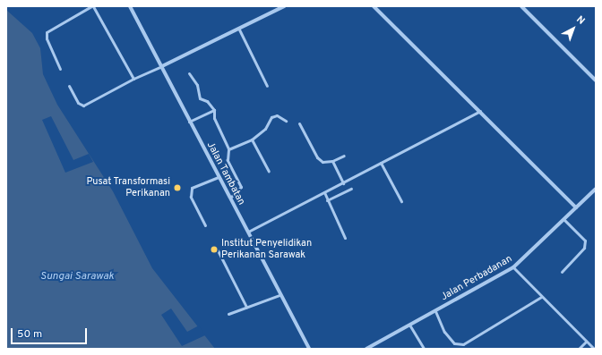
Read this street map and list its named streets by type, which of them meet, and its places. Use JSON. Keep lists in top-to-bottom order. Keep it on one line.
{"streets":{"street":["Jalan Tambatan","Jalan Perbadanan"]},"water":["Sungai Sarawak"],"places":["Pusat Transformasi Perikanan","Institut Penyelidikan Perikanan Sarawak"],"scale_bar":"50 m","north":"top right"}
